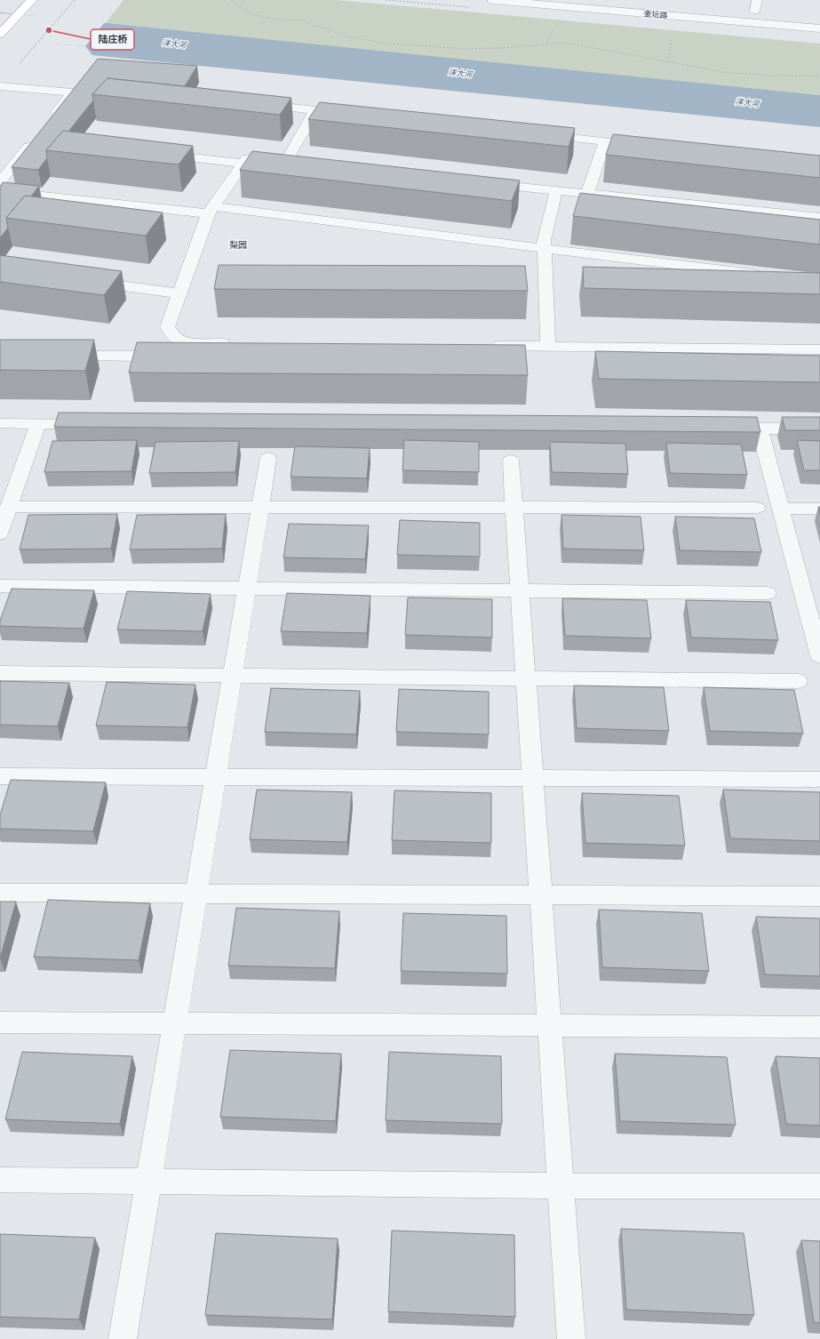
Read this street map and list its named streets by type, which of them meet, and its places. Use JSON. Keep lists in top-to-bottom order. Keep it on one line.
{"streets":{"street":["金坛路"]},"districts":["梨园"],"water":["洋大河"],"places":["陆庄桥"]}
